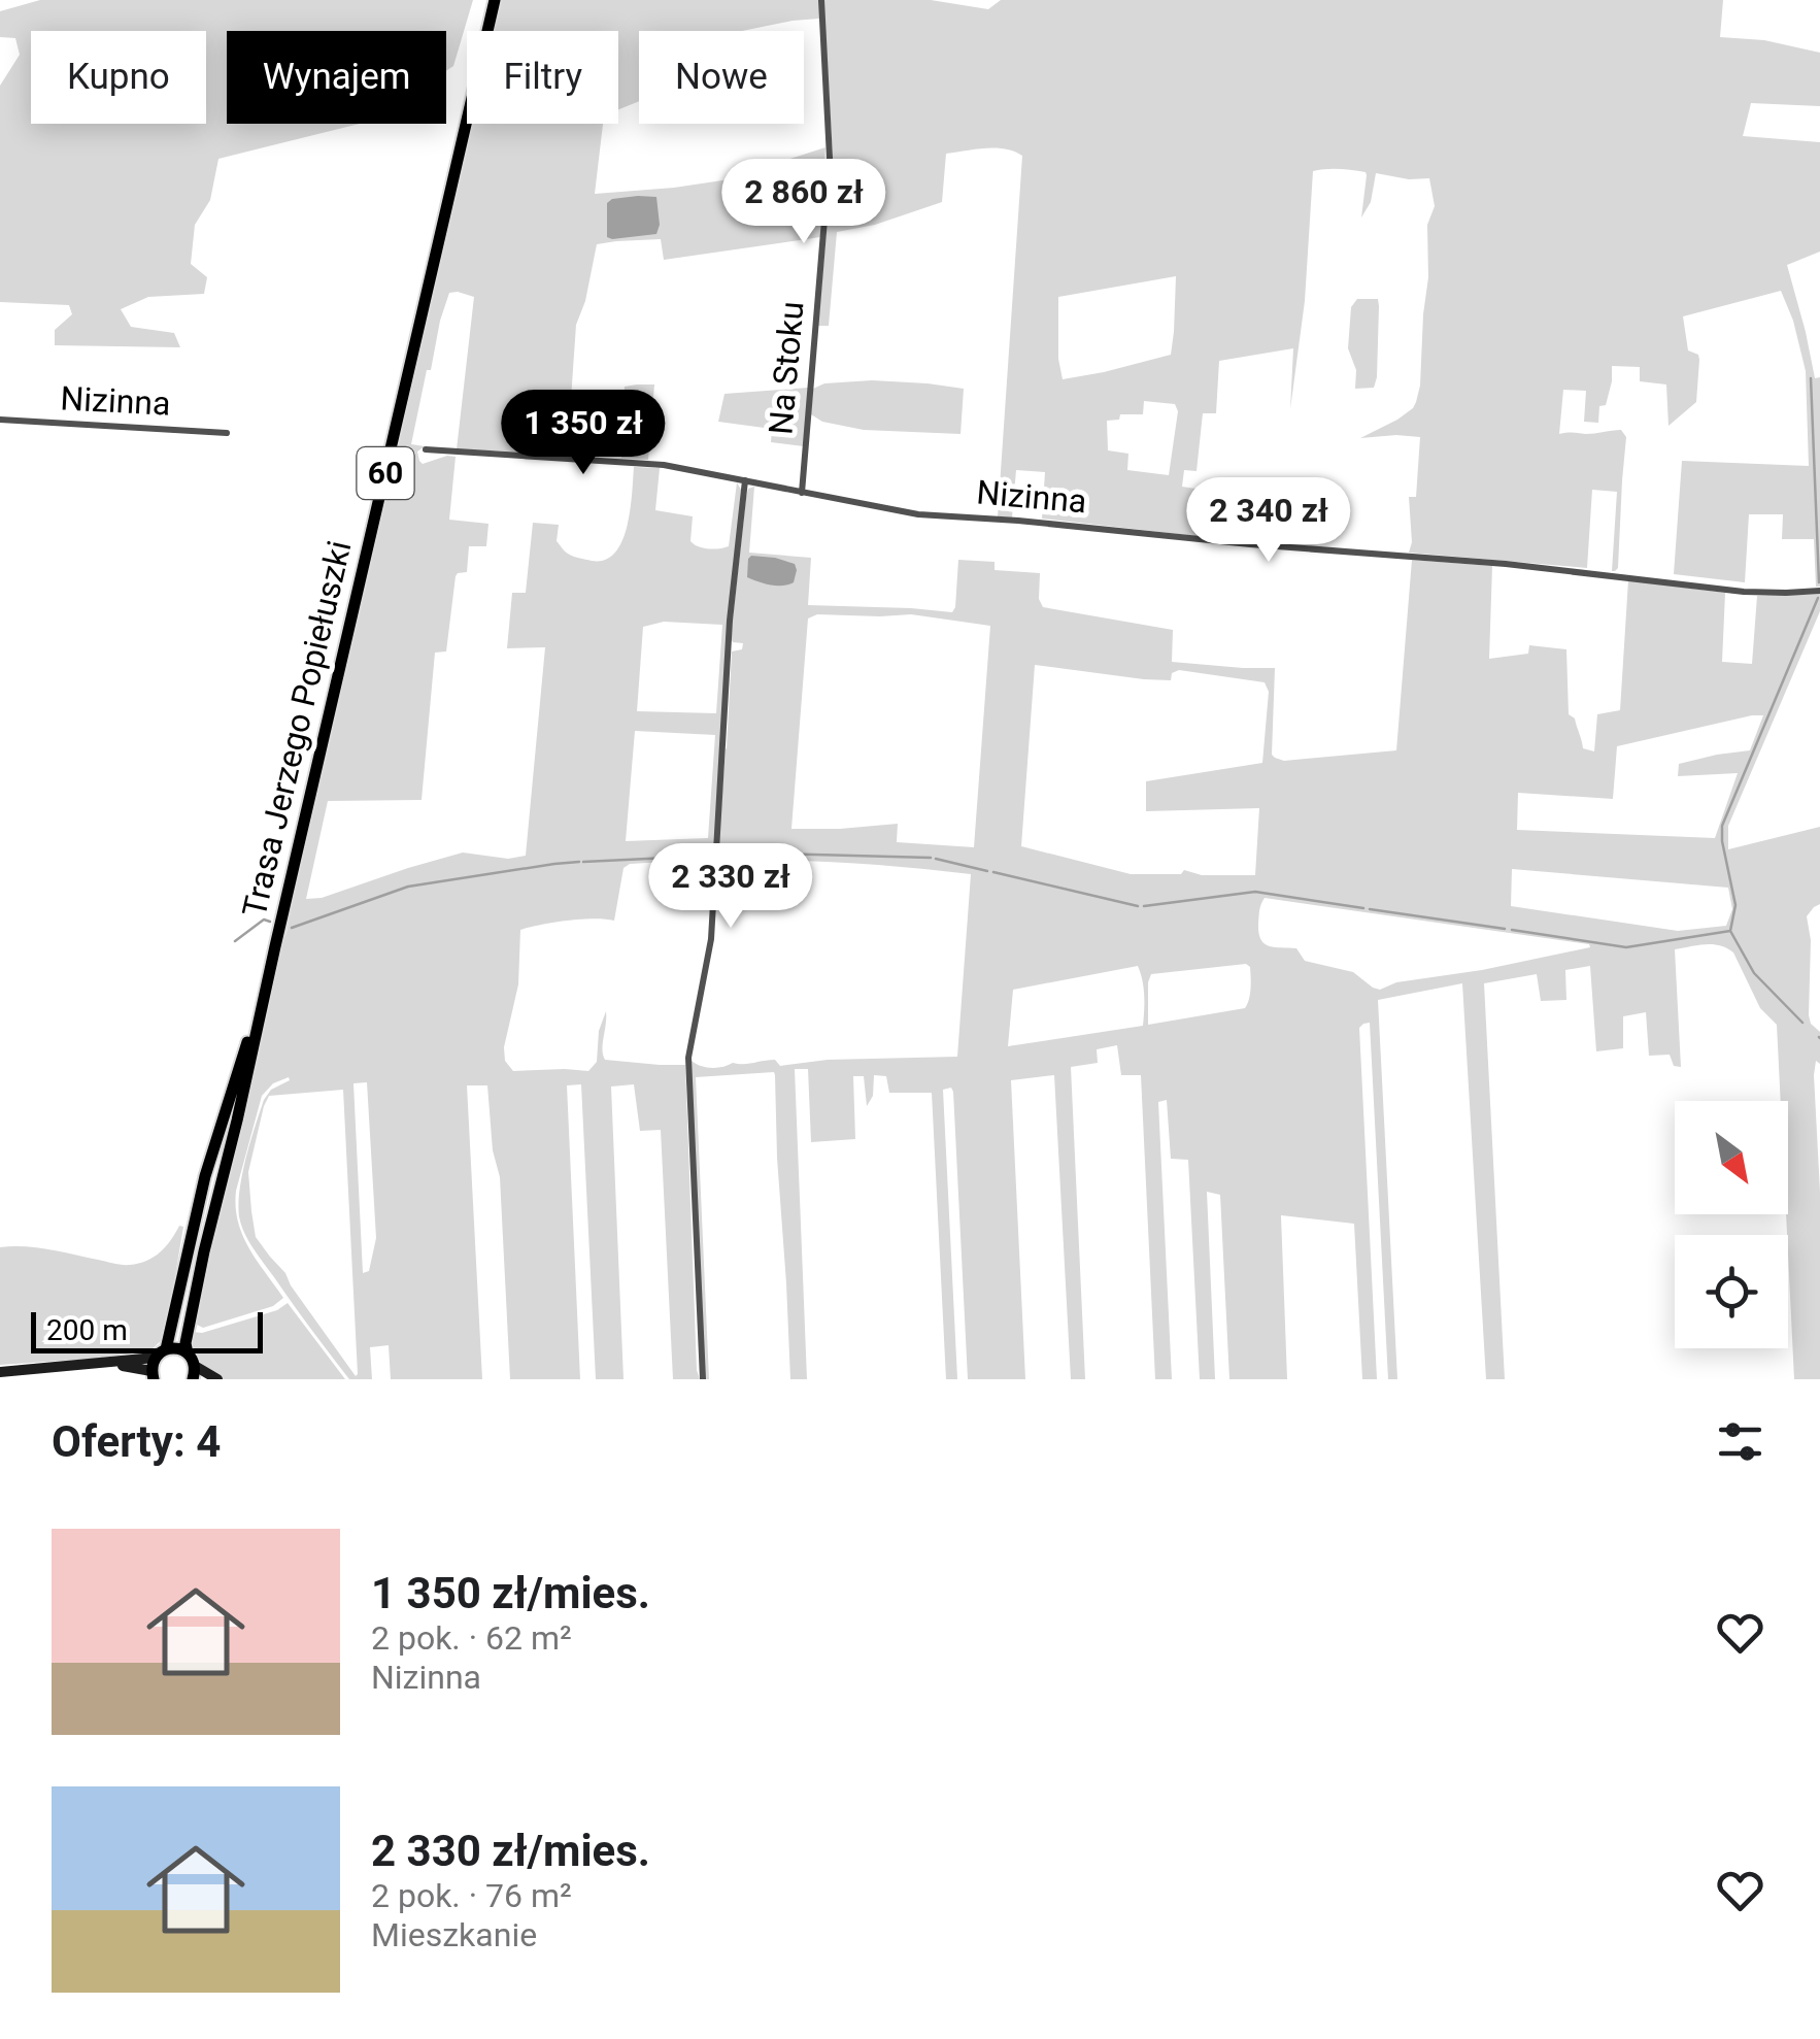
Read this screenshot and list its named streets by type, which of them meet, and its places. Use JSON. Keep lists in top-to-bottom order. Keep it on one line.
{"streets":{"main road":["60","Trasa Jerzego Popiełuszki"],"street":["Na Stoku","Nizinna"]},"crossings":[["Na Stoku","Nizinna"]],"scale_bar":"200 m","north":"bottom right","page":{"chip":["Kupno","Wynajem","Filtry","Nowe"],"price":["2 860 zł","1 350 zł","2 340 zł","2 330 zł"],"scale":"200 m","heading":"Oferty: 4","list":[{"name":"1 350 zł/mies.","note":"2 pok. · 62 m² · Nizinna"},{"name":"2 330 zł/mies.","note":"2 pok. · 76 m² · Mieszkanie"}]}}
